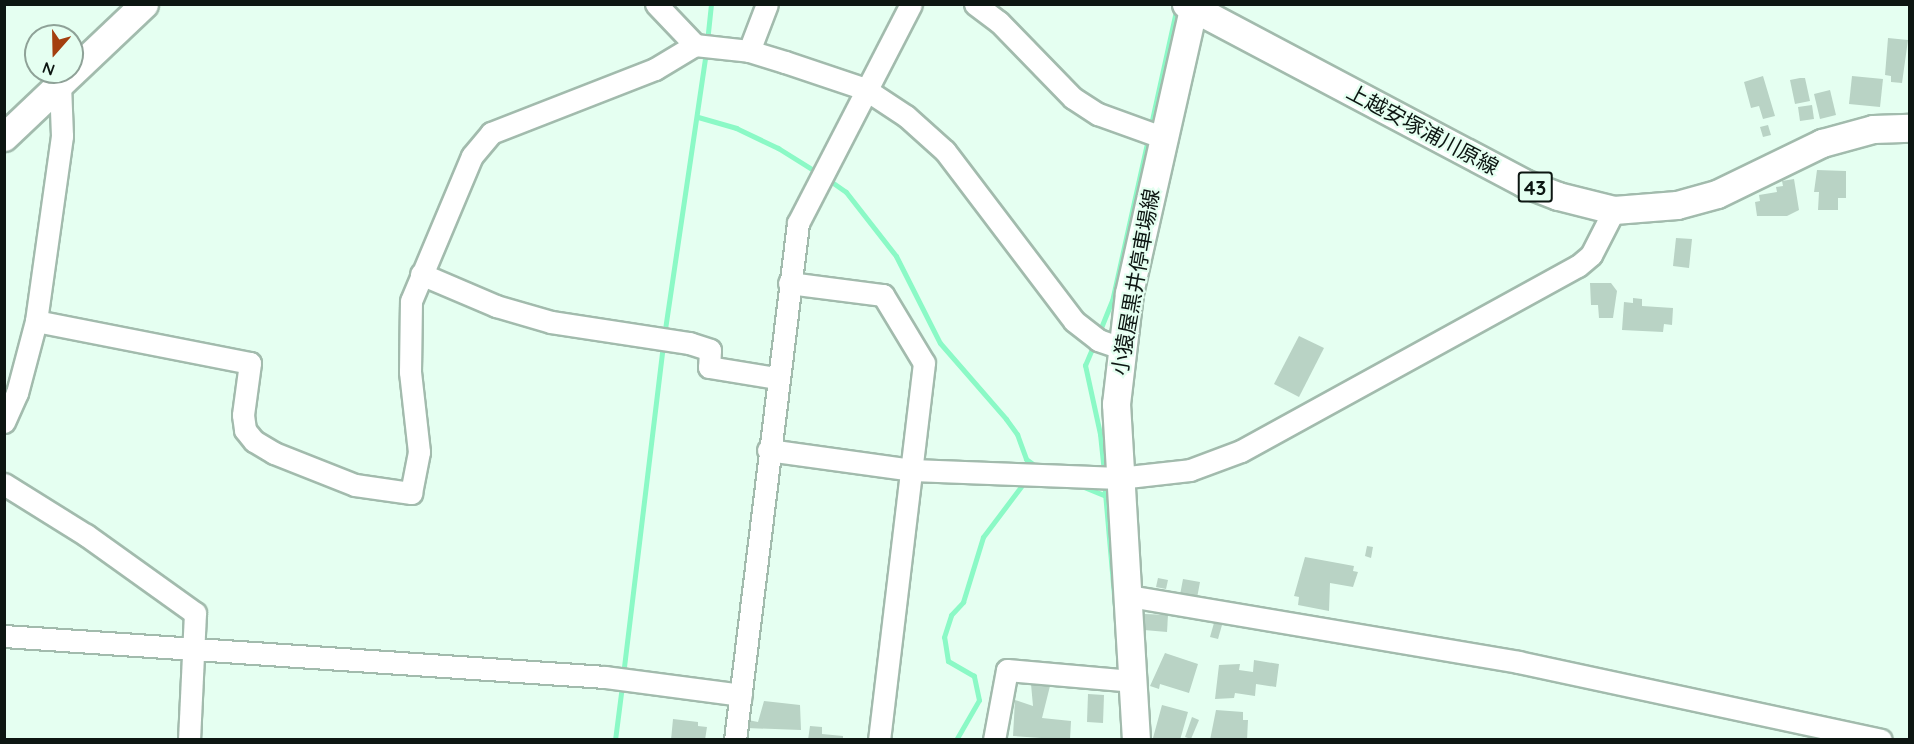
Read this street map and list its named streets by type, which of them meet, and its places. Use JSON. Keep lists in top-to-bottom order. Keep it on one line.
{"streets":{"main road":["上越安塚浦川原線","43","小猿屋黒井停車場線"]},"crossings":[["上越安塚浦川原線","小猿屋黒井停車場線"]],"north":"bottom"}
